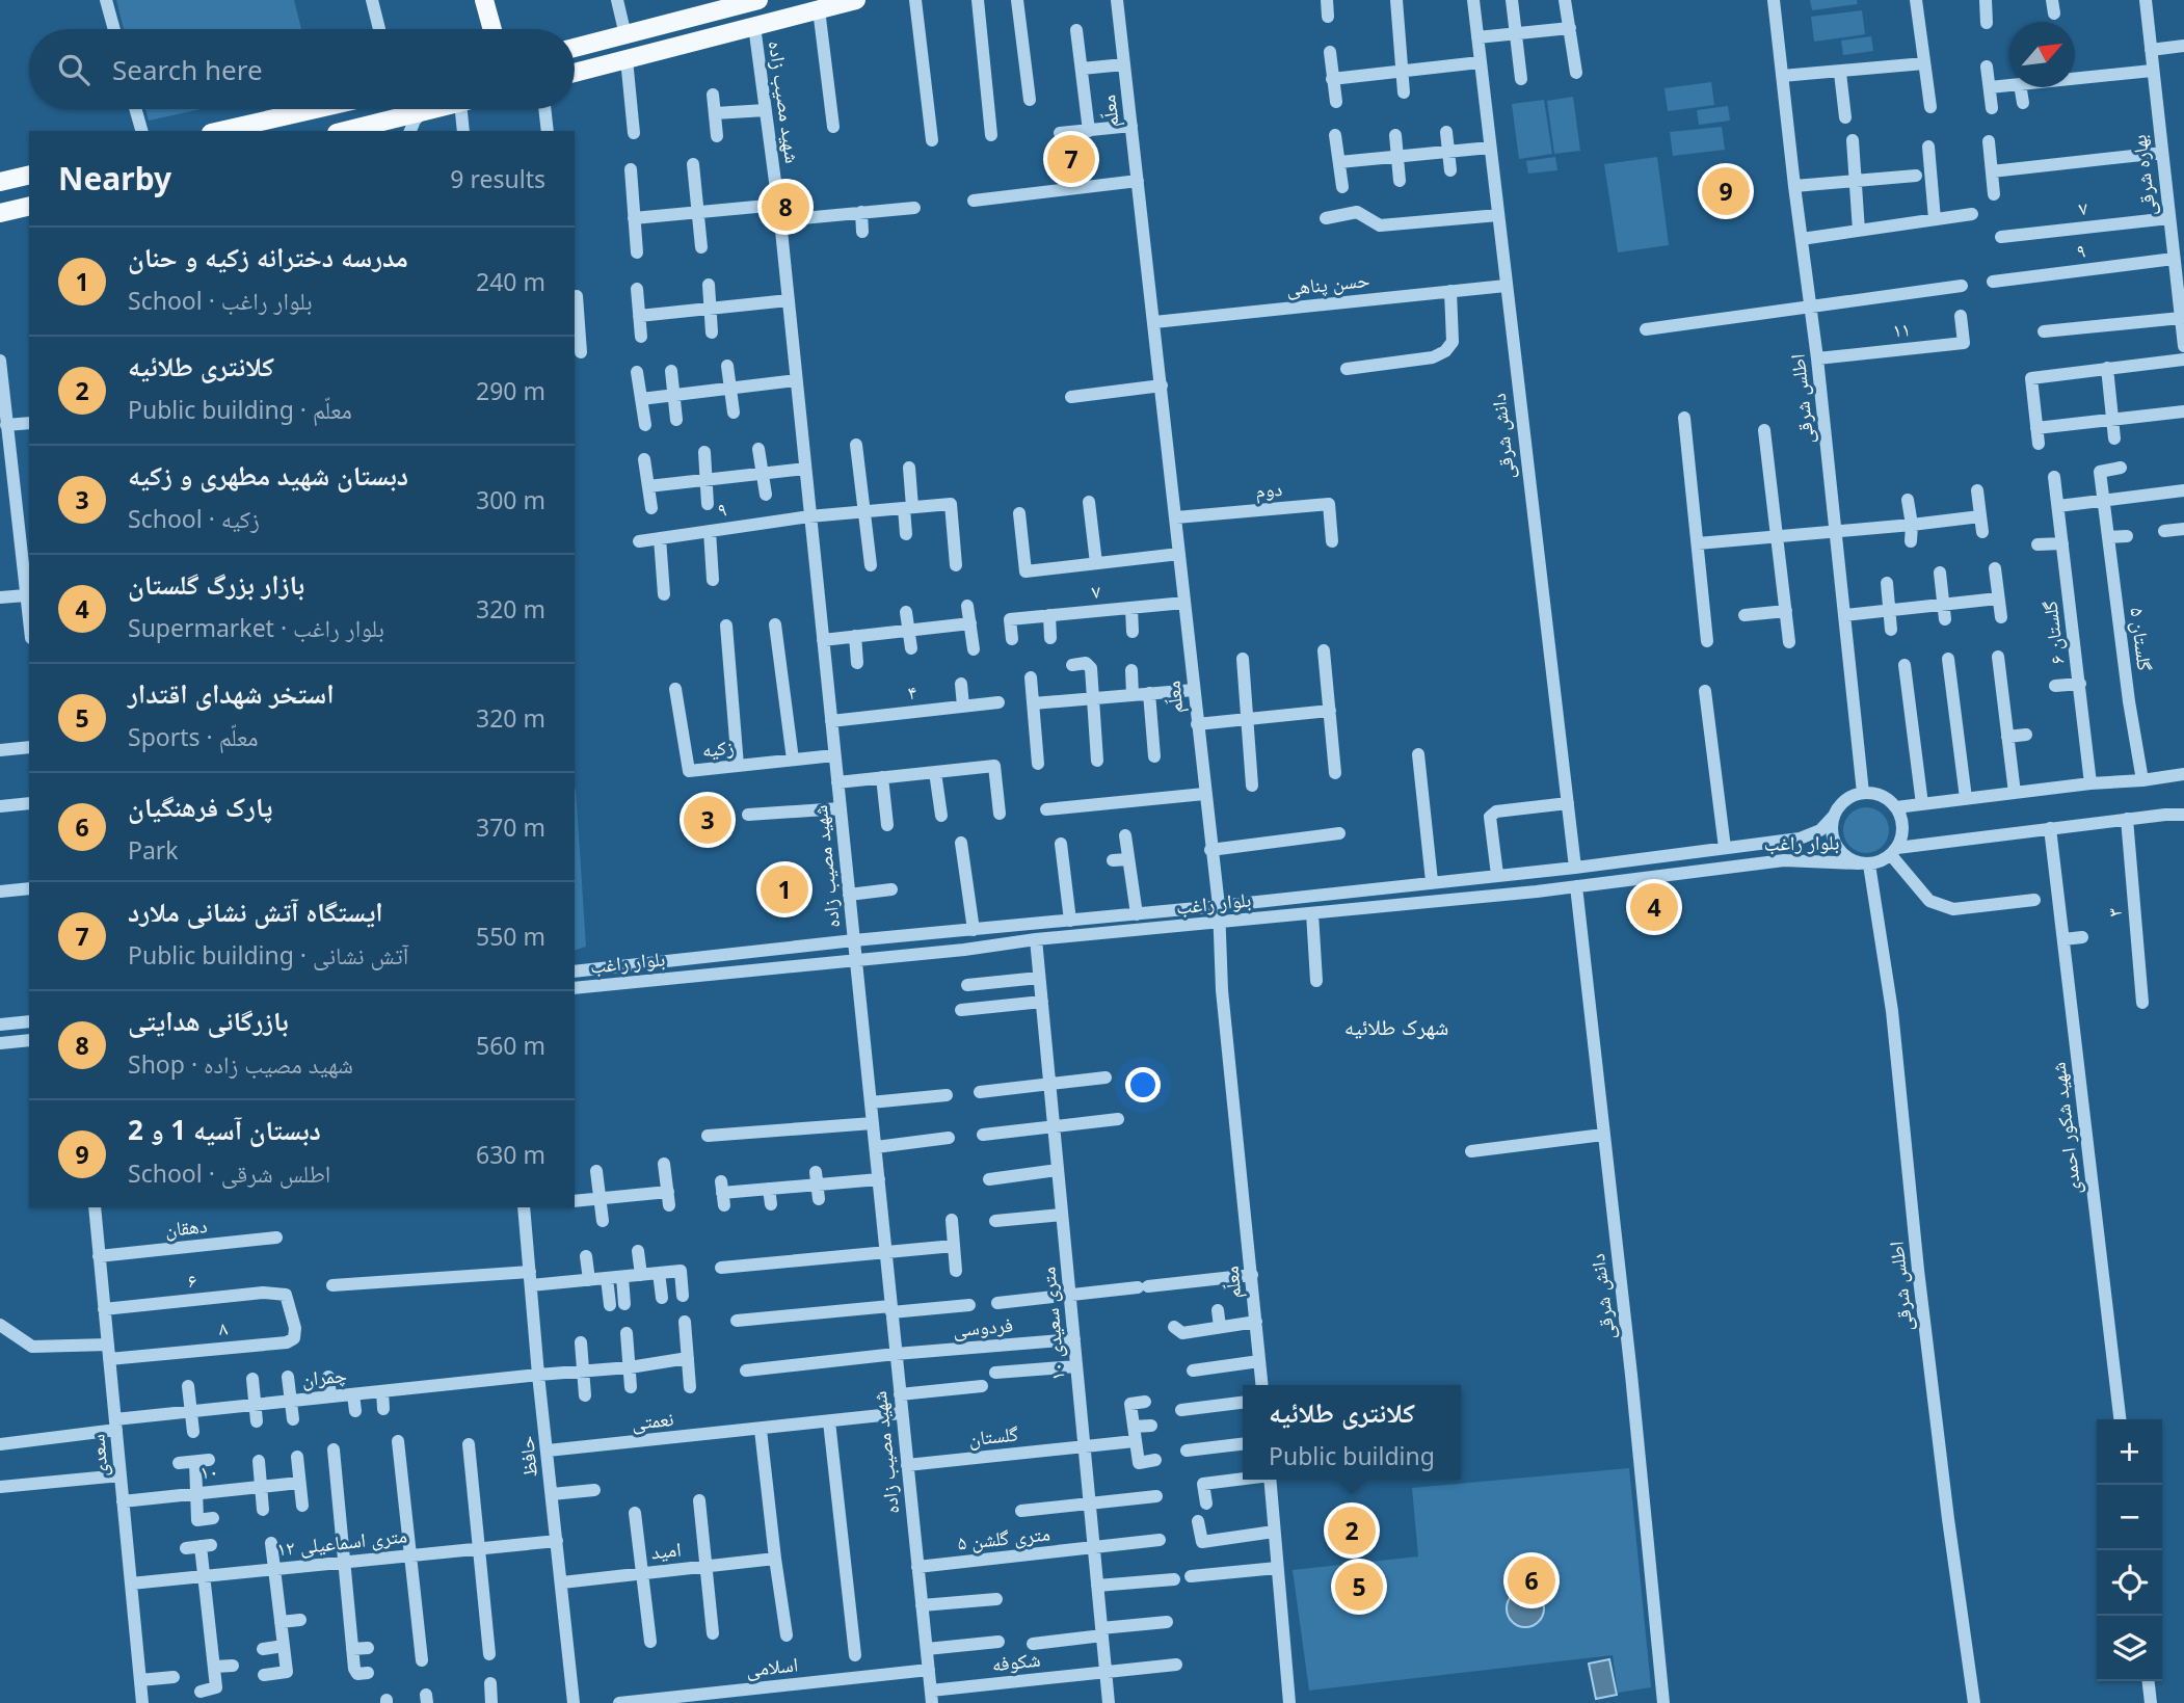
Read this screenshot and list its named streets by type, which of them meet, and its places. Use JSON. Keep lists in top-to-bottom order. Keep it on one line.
{"streets":{"street":["شهید مصیب زاده","معلّم","بهاره شرقی","۷","۹","حسن پناهی","۱۱","اطلس شرقی","دانش شرقی","دوم","گلستان ۶","گلستان ۵","۴","زکیه","بلوار راغب","۳","شهید شکور احمدی","دهقان","۶","۱۰ متری سعیدی","فردوسی","۸","چمران","نعمتی","گلستان","سعدی","حافظ","۱۰","۵ متری گلشن","۱۲ متری اسماعیلی","امید","شکوفه","اسلامی"]},"crossings":[["شهید مصیب زاده","۹"],["شهید مصیب زاده","۴"],["شهید مصیب زاده","زکیه"],["شهید مصیب زاده","بلوار راغب"],["شهید مصیب زاده","فردوسی"],["شهید مصیب زاده","نعمتی"],["شهید مصیب زاده","گلستان"],["شهید مصیب زاده","۵ متری گلشن"],["شهید مصیب زاده","شکوفه"],["شهید مصیب زاده","اسلامی"],["معلّم","۷"],["معلّم","حسن پناهی"],["معلّم","دوم"],["معلّم","بلوار راغب"],["بهاره شرقی","۷"],["بهاره شرقی","۹"],["حسن پناهی","دانش شرقی"],["۱۱","اطلس شرقی"],["اطلس شرقی","بلوار راغب"],["دانش شرقی","بلوار راغب"],["بلوار راغب","۱۰ متری سعیدی"],["دهقان","سعدی"],["۶","۸"],["۶","سعدی"],["۱۰ متری سعیدی","فردوسی"],["۱۰ متری سعیدی","گلستان"],["۱۰ متری سعیدی","۵ متری گلشن"],["۱۰ متری سعیدی","شکوفه"],["۸","سعدی"],["چمران","سعدی"],["چمران","حافظ"],["نعمتی","حافظ"],["سعدی","۱۰"],["سعدی","۱۲ متری اسماعیلی"],["حافظ","۱۲ متری اسماعیلی"],["حافظ","امید"]],"districts":["شهرک طلائیه"],"north":"top right","page":{"search":"Search here","pins":["7","9","8","3","1","4","2","6","5"],"heading":["Nearby","9 results"],"list":[{"mark":"1","name":"مدرسه دخترانه زکیه و حنان","note":"School · بلوار راغب","value":"240 m"},{"mark":"2","name":"کلانتری طلائیه","note":"Public building · معلّم","value":"290 m"},{"mark":"3","name":"دبستان شهید مطهری و زکیه","note":"School · زکیه","value":"300 m"},{"mark":"4","name":"بازار بزرگ گلستان","note":"Supermarket · بلوار راغب","value":"320 m"},{"mark":"5","name":"استخر شهدای اقتدار","note":"Sports · معلّم","value":"320 m"},{"mark":"6","name":"پارک فرهنگیان","note":"Park","value":"370 m"},{"mark":"7","name":"ایستگاه آتش نشانی ملارد","note":"Public building · آتش نشانی","value":"550 m"},{"mark":"8","name":"بازرگانی هدایتی","note":"Shop · شهید مصیب زاده","value":"560 m"},{"mark":"9","name":"دبستان آسیه 1 و 2","note":"School · اطلس شرقی","value":"630 m"}],"popup":["کلانتری طلائیه","Public building"],"map_buttons":["+","−"]}}
